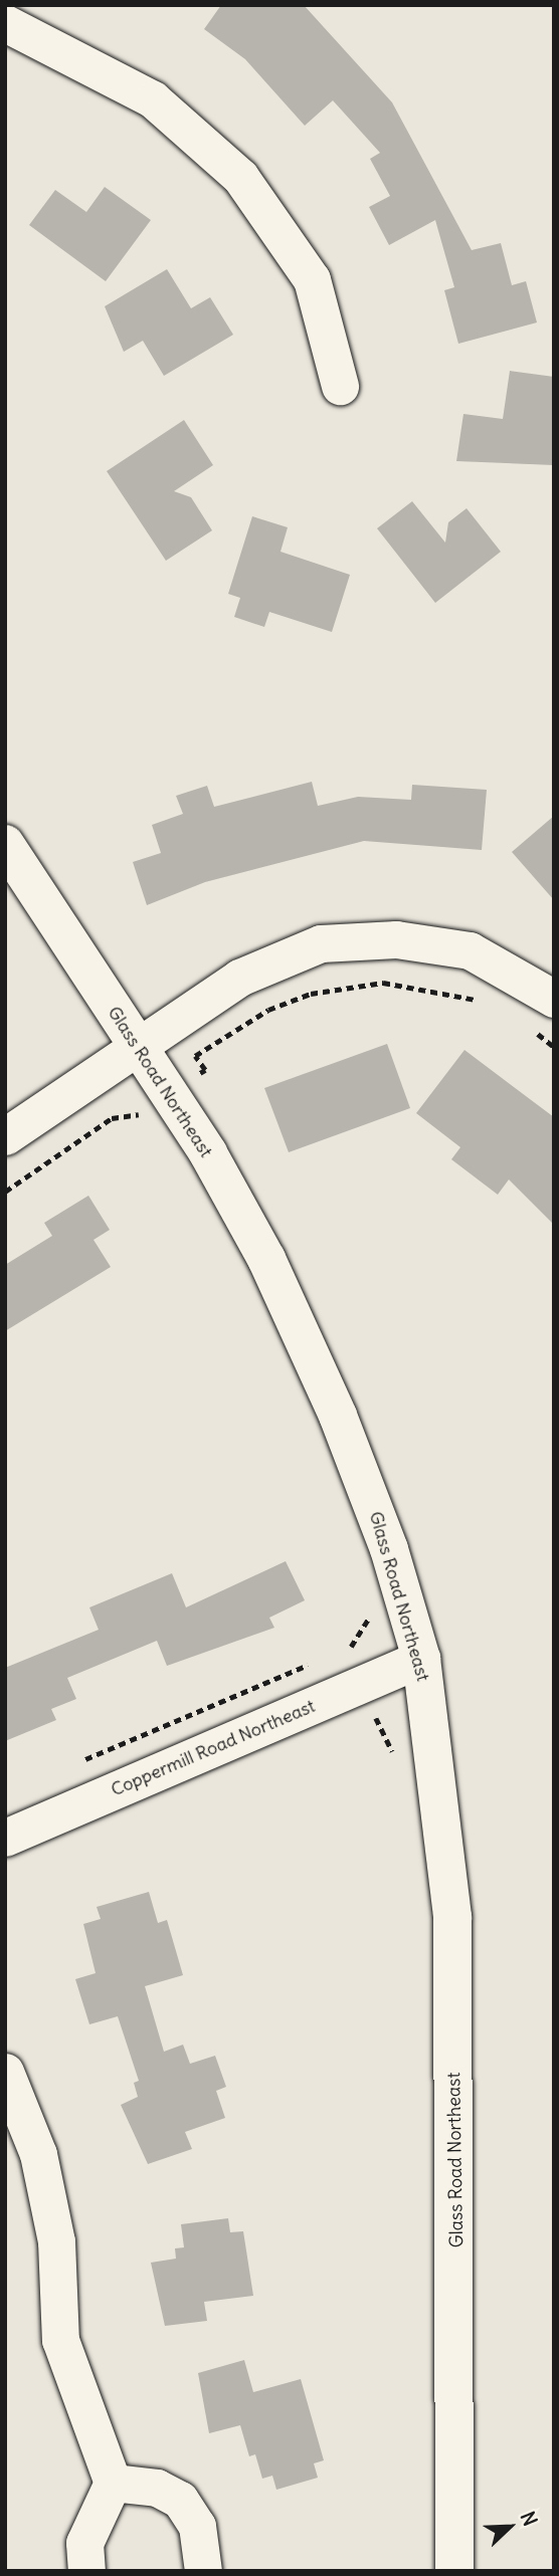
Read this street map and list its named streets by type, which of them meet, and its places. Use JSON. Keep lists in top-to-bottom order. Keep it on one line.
{"streets":{"street":["Glass Road Northeast","Coppermill Road Northeast"]},"crossings":[["Glass Road Northeast","Coppermill Road Northeast"]],"north":"top right"}
